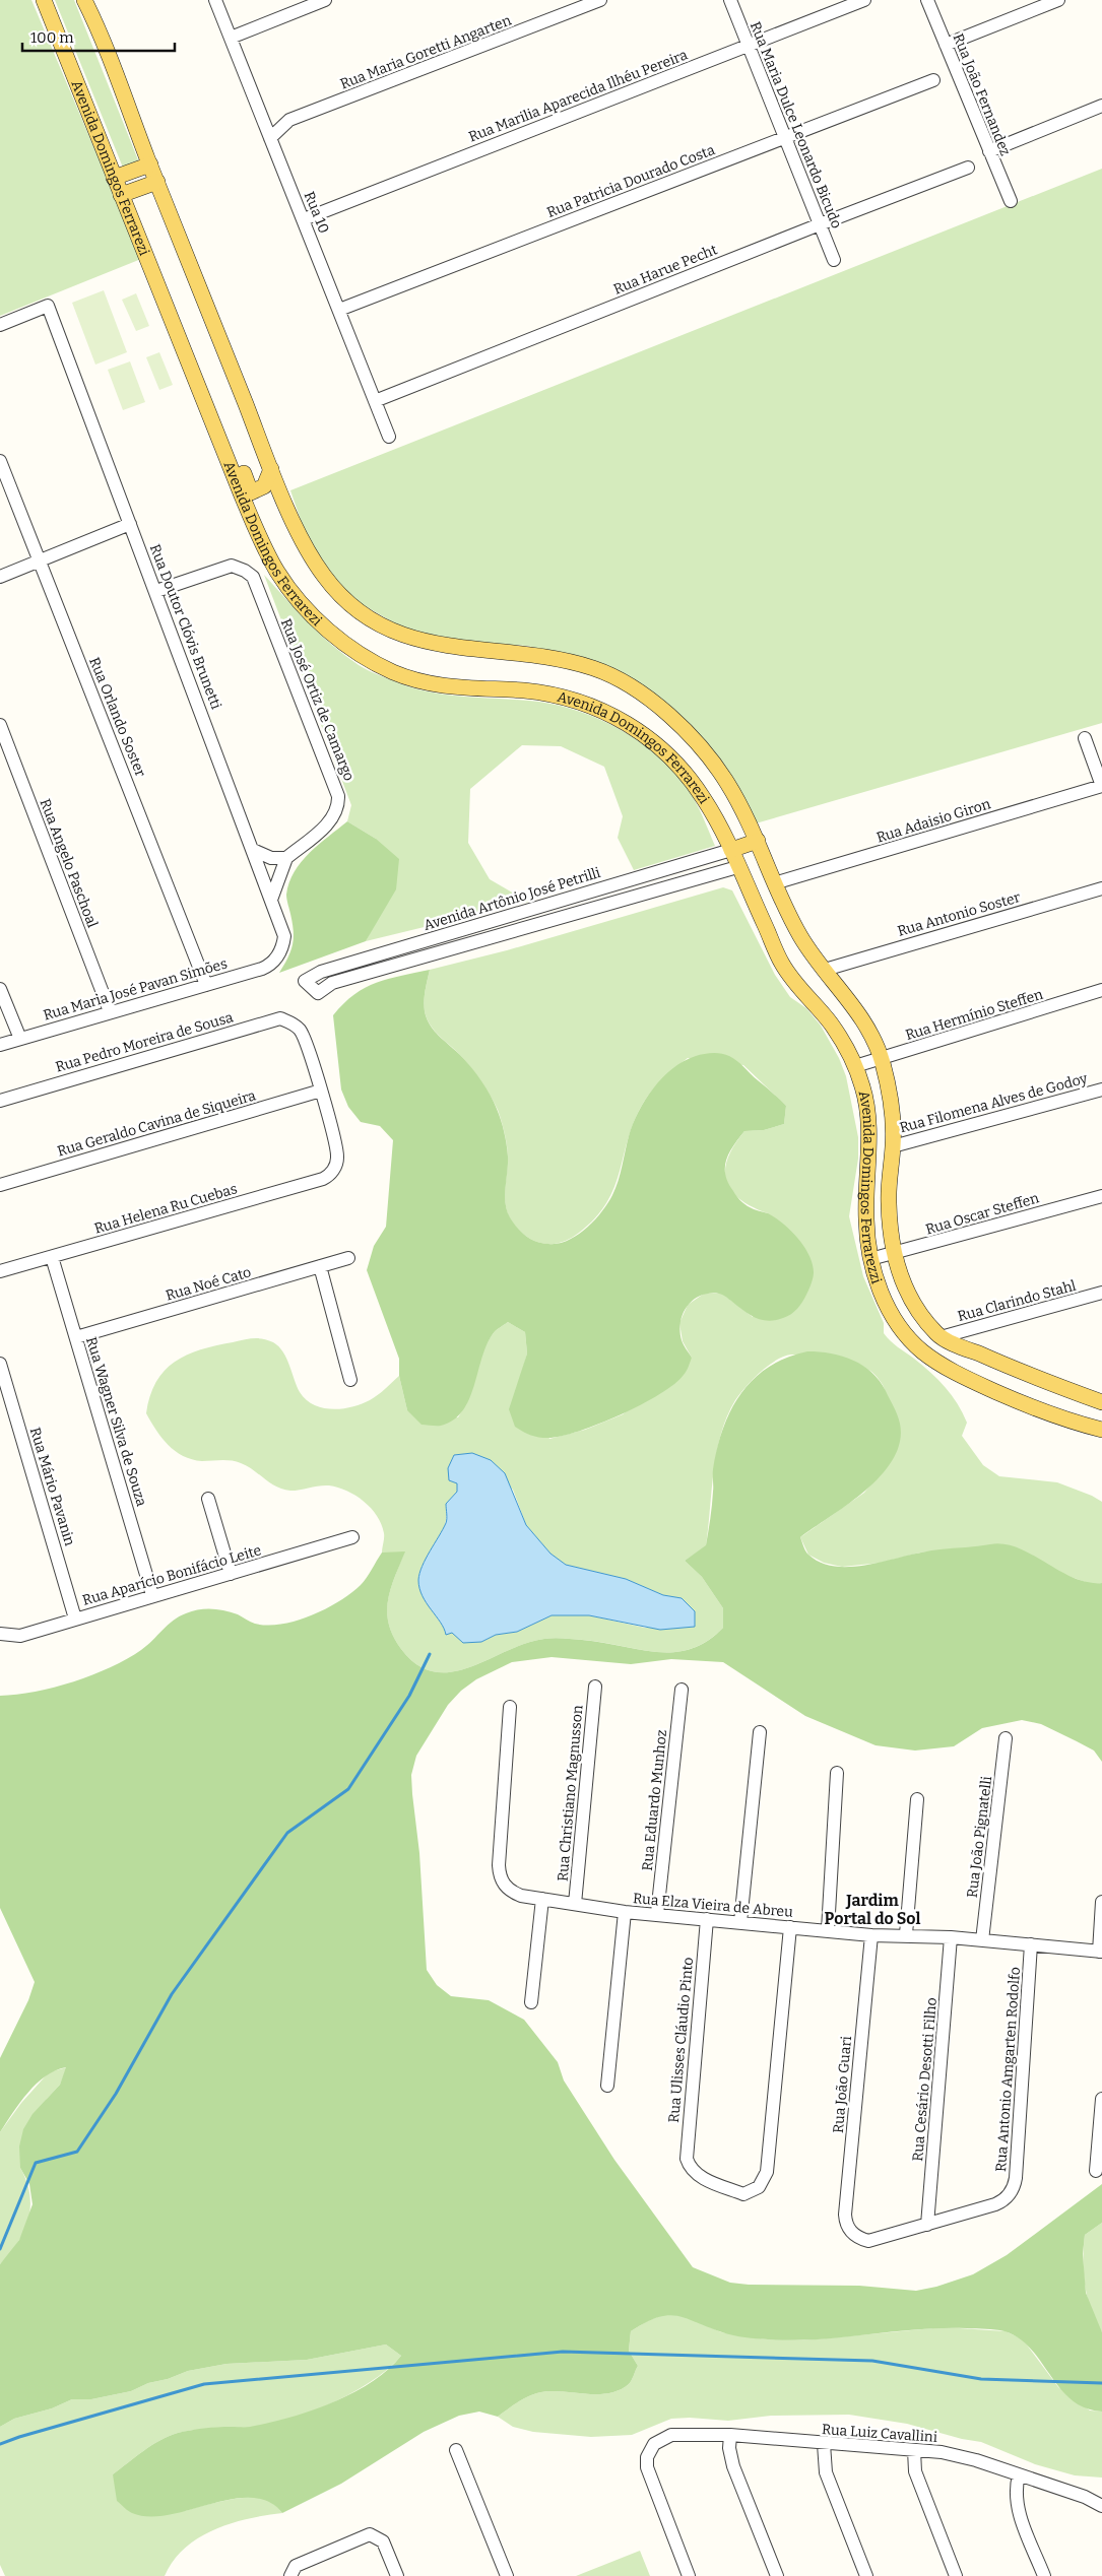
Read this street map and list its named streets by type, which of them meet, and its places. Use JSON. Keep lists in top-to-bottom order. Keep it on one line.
{"streets":{"main road":["Avenida Domingos Ferrarezi","Avenida Domingos Ferrarezzi"],"street":["Rua Maria Goretti Angarten","Rua João Fernandez","Rua Marilia Aparecida Ilhéu Pereira","Rua Maria Dulce Leonardo Bicudo","Rua Patricia Dourado Costa","Rua 10","Rua Harue Pecht","Rua Doutor Clóvis Brunetti","Rua José Ortiz de Camargo","Rua Orlando Soster","Rua Adaisio Giron","Rua Angelo Paschoal","Avenida Artônio José Petrilli","Rua Antonio Soster","Rua Maria José Pavan Simões","Rua Hermínio Steffen","Rua Pedro Moreira de Sousa","Rua Filomena Alves de Godoy","Rua Geraldo Cavina de Siqueira","Rua Helena Ru Cuebas","Rua Oscar Steffen","Rua Noé Cato","Rua Clarindo Stahl","Rua Wagner Silva de Souza","Rua Mário Pavanin","Rua Aparício Bonifácio Leite","Rua Christiano Magnusson","Rua Eduardo Munhoz","Rua João Pignatelli","Rua Elza Vieira de Abreu","Rua Ulisses Cláudio Pinto","Rua Antonio Amgarten Rodolfo","Rua Cesário Desotti Filho","Rua João Guari","Rua Luiz Cavallini"]},"crossings":[["Rua Maria Goretti Angarten","Rua 10"],["Rua Marilia Aparecida Ilhéu Pereira","Rua Maria Dulce Leonardo Bicudo"],["Rua Marilia Aparecida Ilhéu Pereira","Rua 10"],["Rua Maria Dulce Leonardo Bicudo","Rua Patricia Dourado Costa"],["Rua Maria Dulce Leonardo Bicudo","Rua Harue Pecht"],["Avenida Domingos Ferrarezi","Avenida Artônio José Petrilli"],["Avenida Domingos Ferrarezi","Avenida Domingos Ferrarezzi"],["Rua Patricia Dourado Costa","Rua 10"],["Rua 10","Rua Harue Pecht"],["Rua Doutor Clóvis Brunetti","Rua José Ortiz de Camargo"],["Rua Doutor Clóvis Brunetti","Rua Maria José Pavan Simões"],["Rua Orlando Soster","Rua Maria José Pavan Simões"],["Rua Adaisio Giron","Avenida Domingos Ferrarezzi"],["Rua Angelo Paschoal","Rua Maria José Pavan Simões"],["Avenida Artônio José Petrilli","Avenida Domingos Ferrarezzi"],["Rua Antonio Soster","Avenida Domingos Ferrarezzi"],["Rua Hermínio Steffen","Avenida Domingos Ferrarezzi"],["Rua Pedro Moreira de Sousa","Rua Geraldo Cavina de Siqueira"],["Rua Pedro Moreira de Sousa","Rua Helena Ru Cuebas"],["Rua Filomena Alves de Godoy","Avenida Domingos Ferrarezzi"],["Rua Geraldo Cavina de Siqueira","Rua Helena Ru Cuebas"],["Avenida Domingos Ferrarezzi","Rua Oscar Steffen"],["Avenida Domingos Ferrarezzi","Rua Clarindo Stahl"],["Rua Helena Ru Cuebas","Rua Wagner Silva de Souza"],["Rua Noé Cato","Rua Wagner Silva de Souza"],["Rua Wagner Silva de Souza","Rua Aparício Bonifácio Leite"],["Rua Mário Pavanin","Rua Aparício Bonifácio Leite"],["Rua Christiano Magnusson","Rua Elza Vieira de Abreu"],["Rua Eduardo Munhoz","Rua Elza Vieira de Abreu"],["Rua João Pignatelli","Rua Elza Vieira de Abreu"],["Rua Elza Vieira de Abreu","Rua Ulisses Cláudio Pinto"],["Rua Elza Vieira de Abreu","Rua Antonio Amgarten Rodolfo"],["Rua Elza Vieira de Abreu","Rua Cesário Desotti Filho"],["Rua Elza Vieira de Abreu","Rua João Guari"],["Rua Antonio Amgarten Rodolfo","Rua Cesário Desotti Filho"],["Rua Antonio Amgarten Rodolfo","Rua João Guari"],["Rua Cesário Desotti Filho","Rua João Guari"]],"districts":["Jardim Portal do Sol"],"scale_bar":"100 m"}
